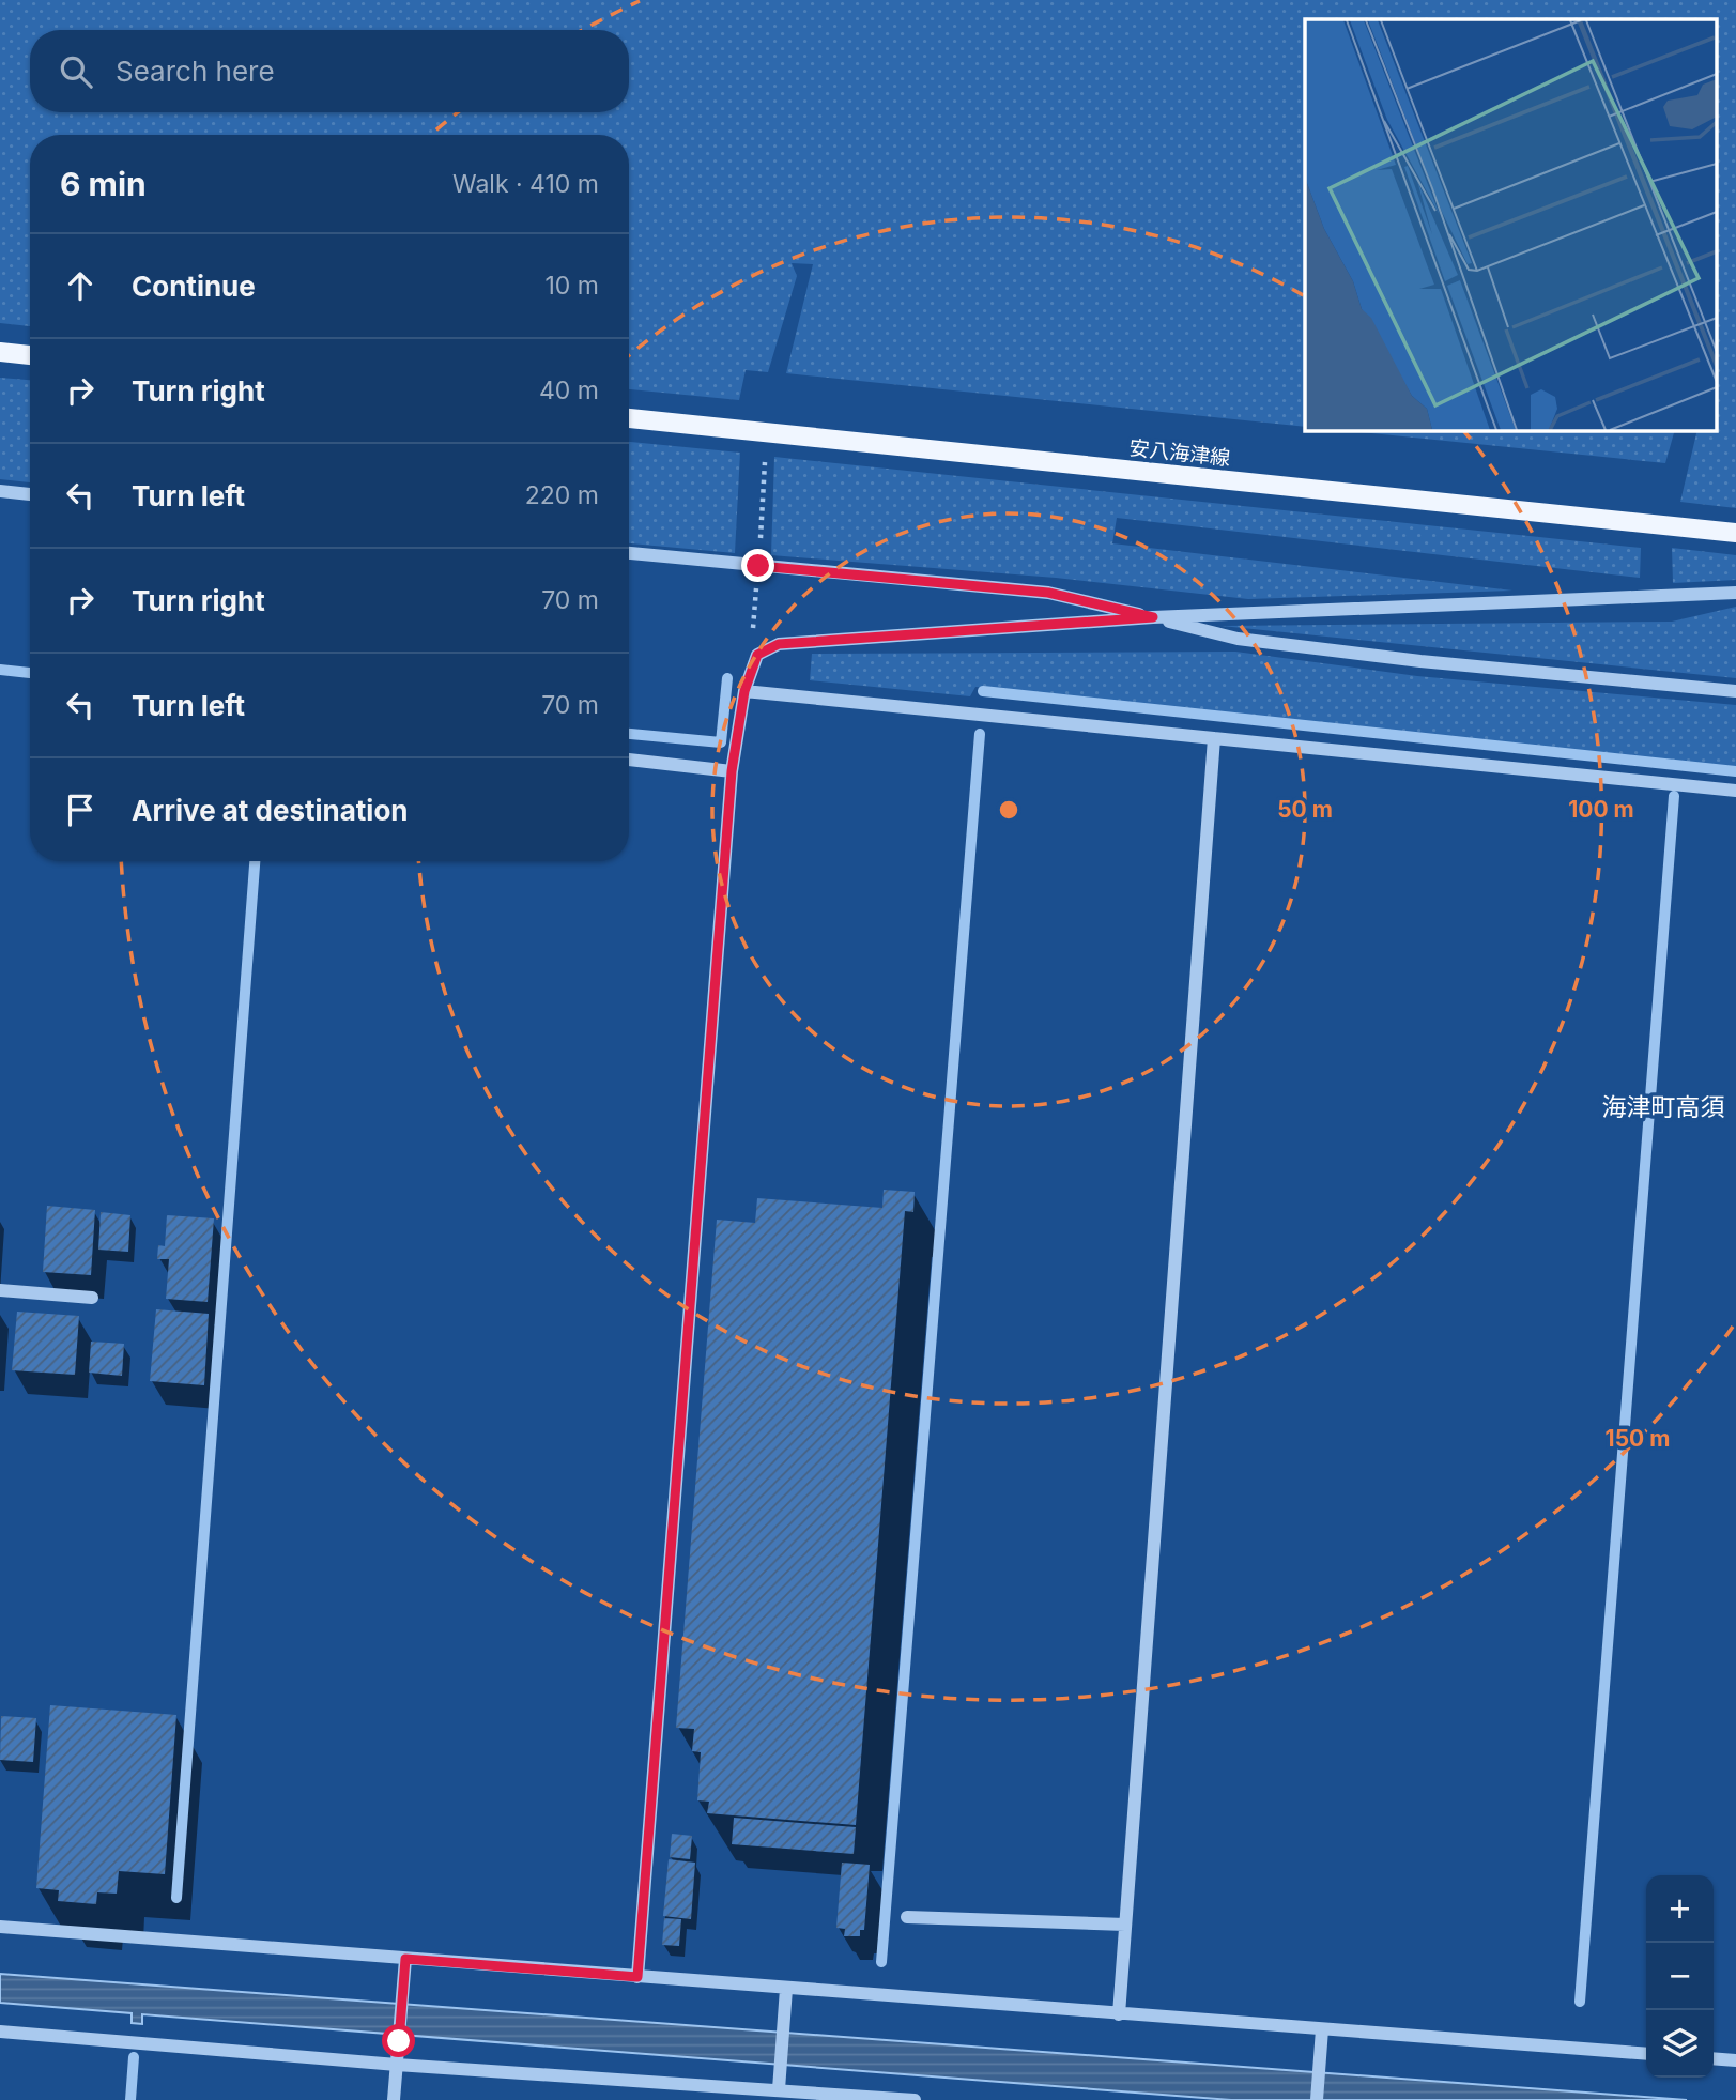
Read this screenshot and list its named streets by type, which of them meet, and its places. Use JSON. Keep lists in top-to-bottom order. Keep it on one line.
{"streets":{"main road":["安八海津線"]},"districts":["海津町高須"],"page":{"search":"Search here","heading":["6 min","Walk · 410 m"],"list":[["Continue","10 m"],["Turn right","40 m"],["Turn left","220 m"],["Turn right","70 m"],["Turn left","70 m"],"Arrive at destination"],"map_buttons":["+","−"]},"rings":["50 m","100 m","150 m"]}
